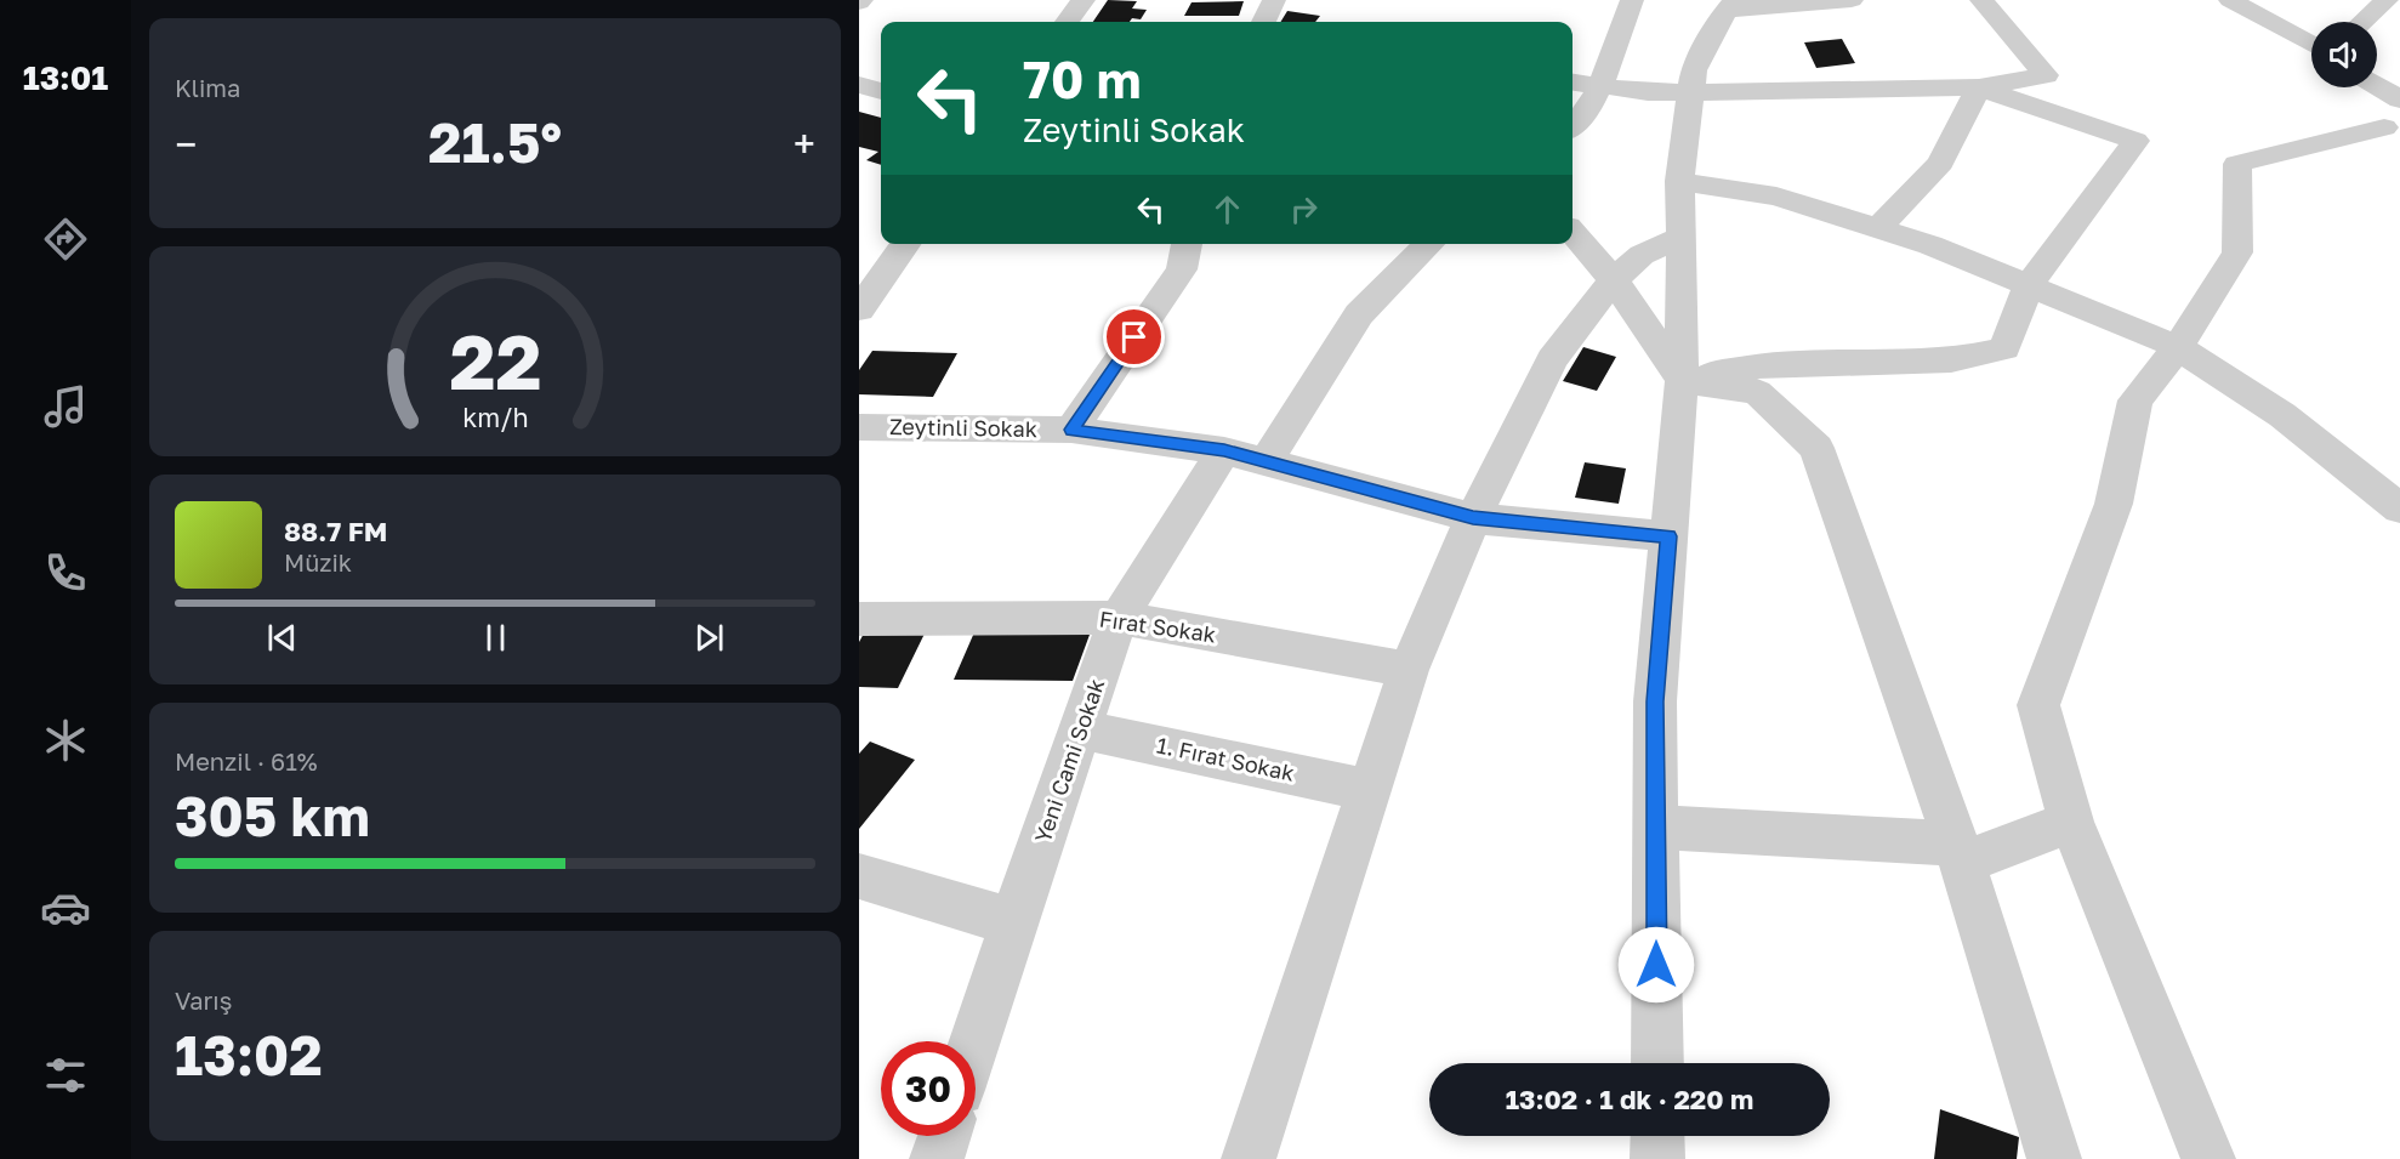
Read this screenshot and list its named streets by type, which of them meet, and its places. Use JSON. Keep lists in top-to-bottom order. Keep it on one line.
{"streets":{"street":["Zeytinli Sokak","Fırat Sokak","1. Fırat Sokak","Yeni Cami Sokak"]},"crossings":[["Zeytinli Sokak","Yeni Cami Sokak"],["Fırat Sokak","Yeni Cami Sokak"],["1. Fırat Sokak","Yeni Cami Sokak"]],"page":{"tabs":"13:01","tile":["Klima",["Menzil · 61%","305 km"],["Varış","13:02"]],"turn":["70 m","Zeytinli Sokak"],"heat":["−","21.5°","+"],"song":["88.7 FM","Müzik"],"limit":"30","trip":"13:02 · 1 dk · 220 m","gauge":["22","km/h"]}}
